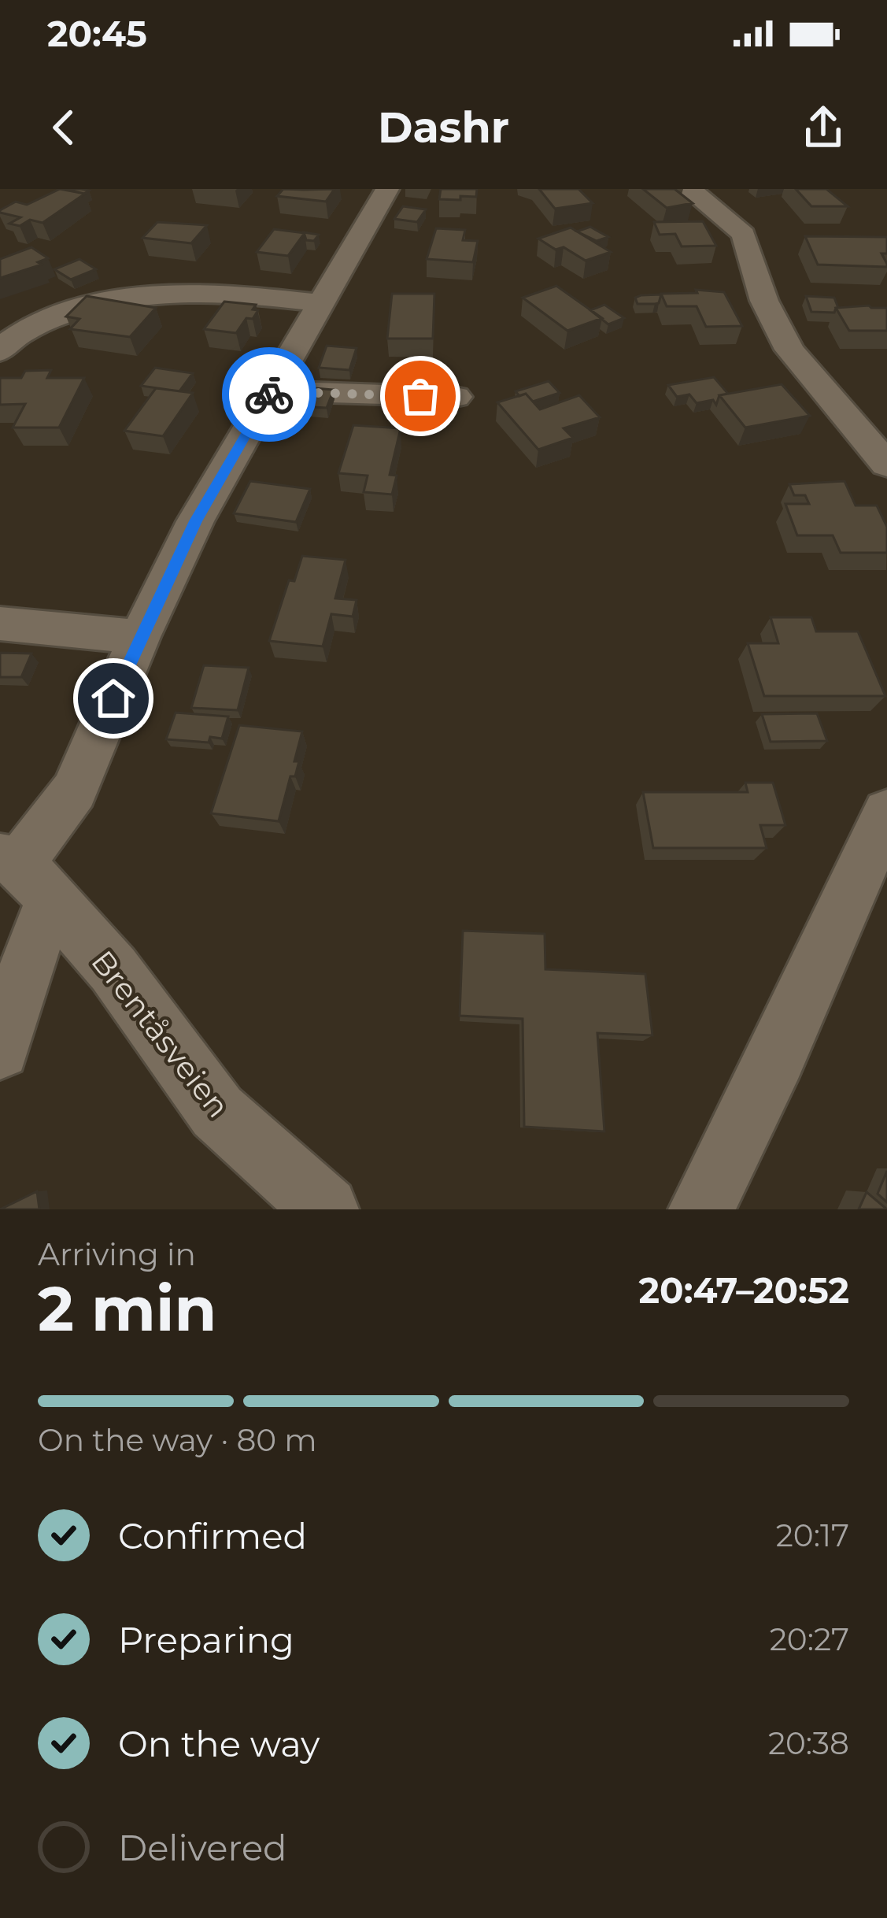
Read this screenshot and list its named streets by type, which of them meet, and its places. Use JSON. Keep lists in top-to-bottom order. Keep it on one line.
{"streets":{"street":["Brentåsveien"]},"page":{"status":"20:45","header":"Dashr","heading":["2 min","Arriving in","20:47–20:52"],"bar":"On the way · 80 m","list":[["Confirmed","20:17"],["Preparing","20:27"],["On the way","20:38"],"Delivered"]}}
